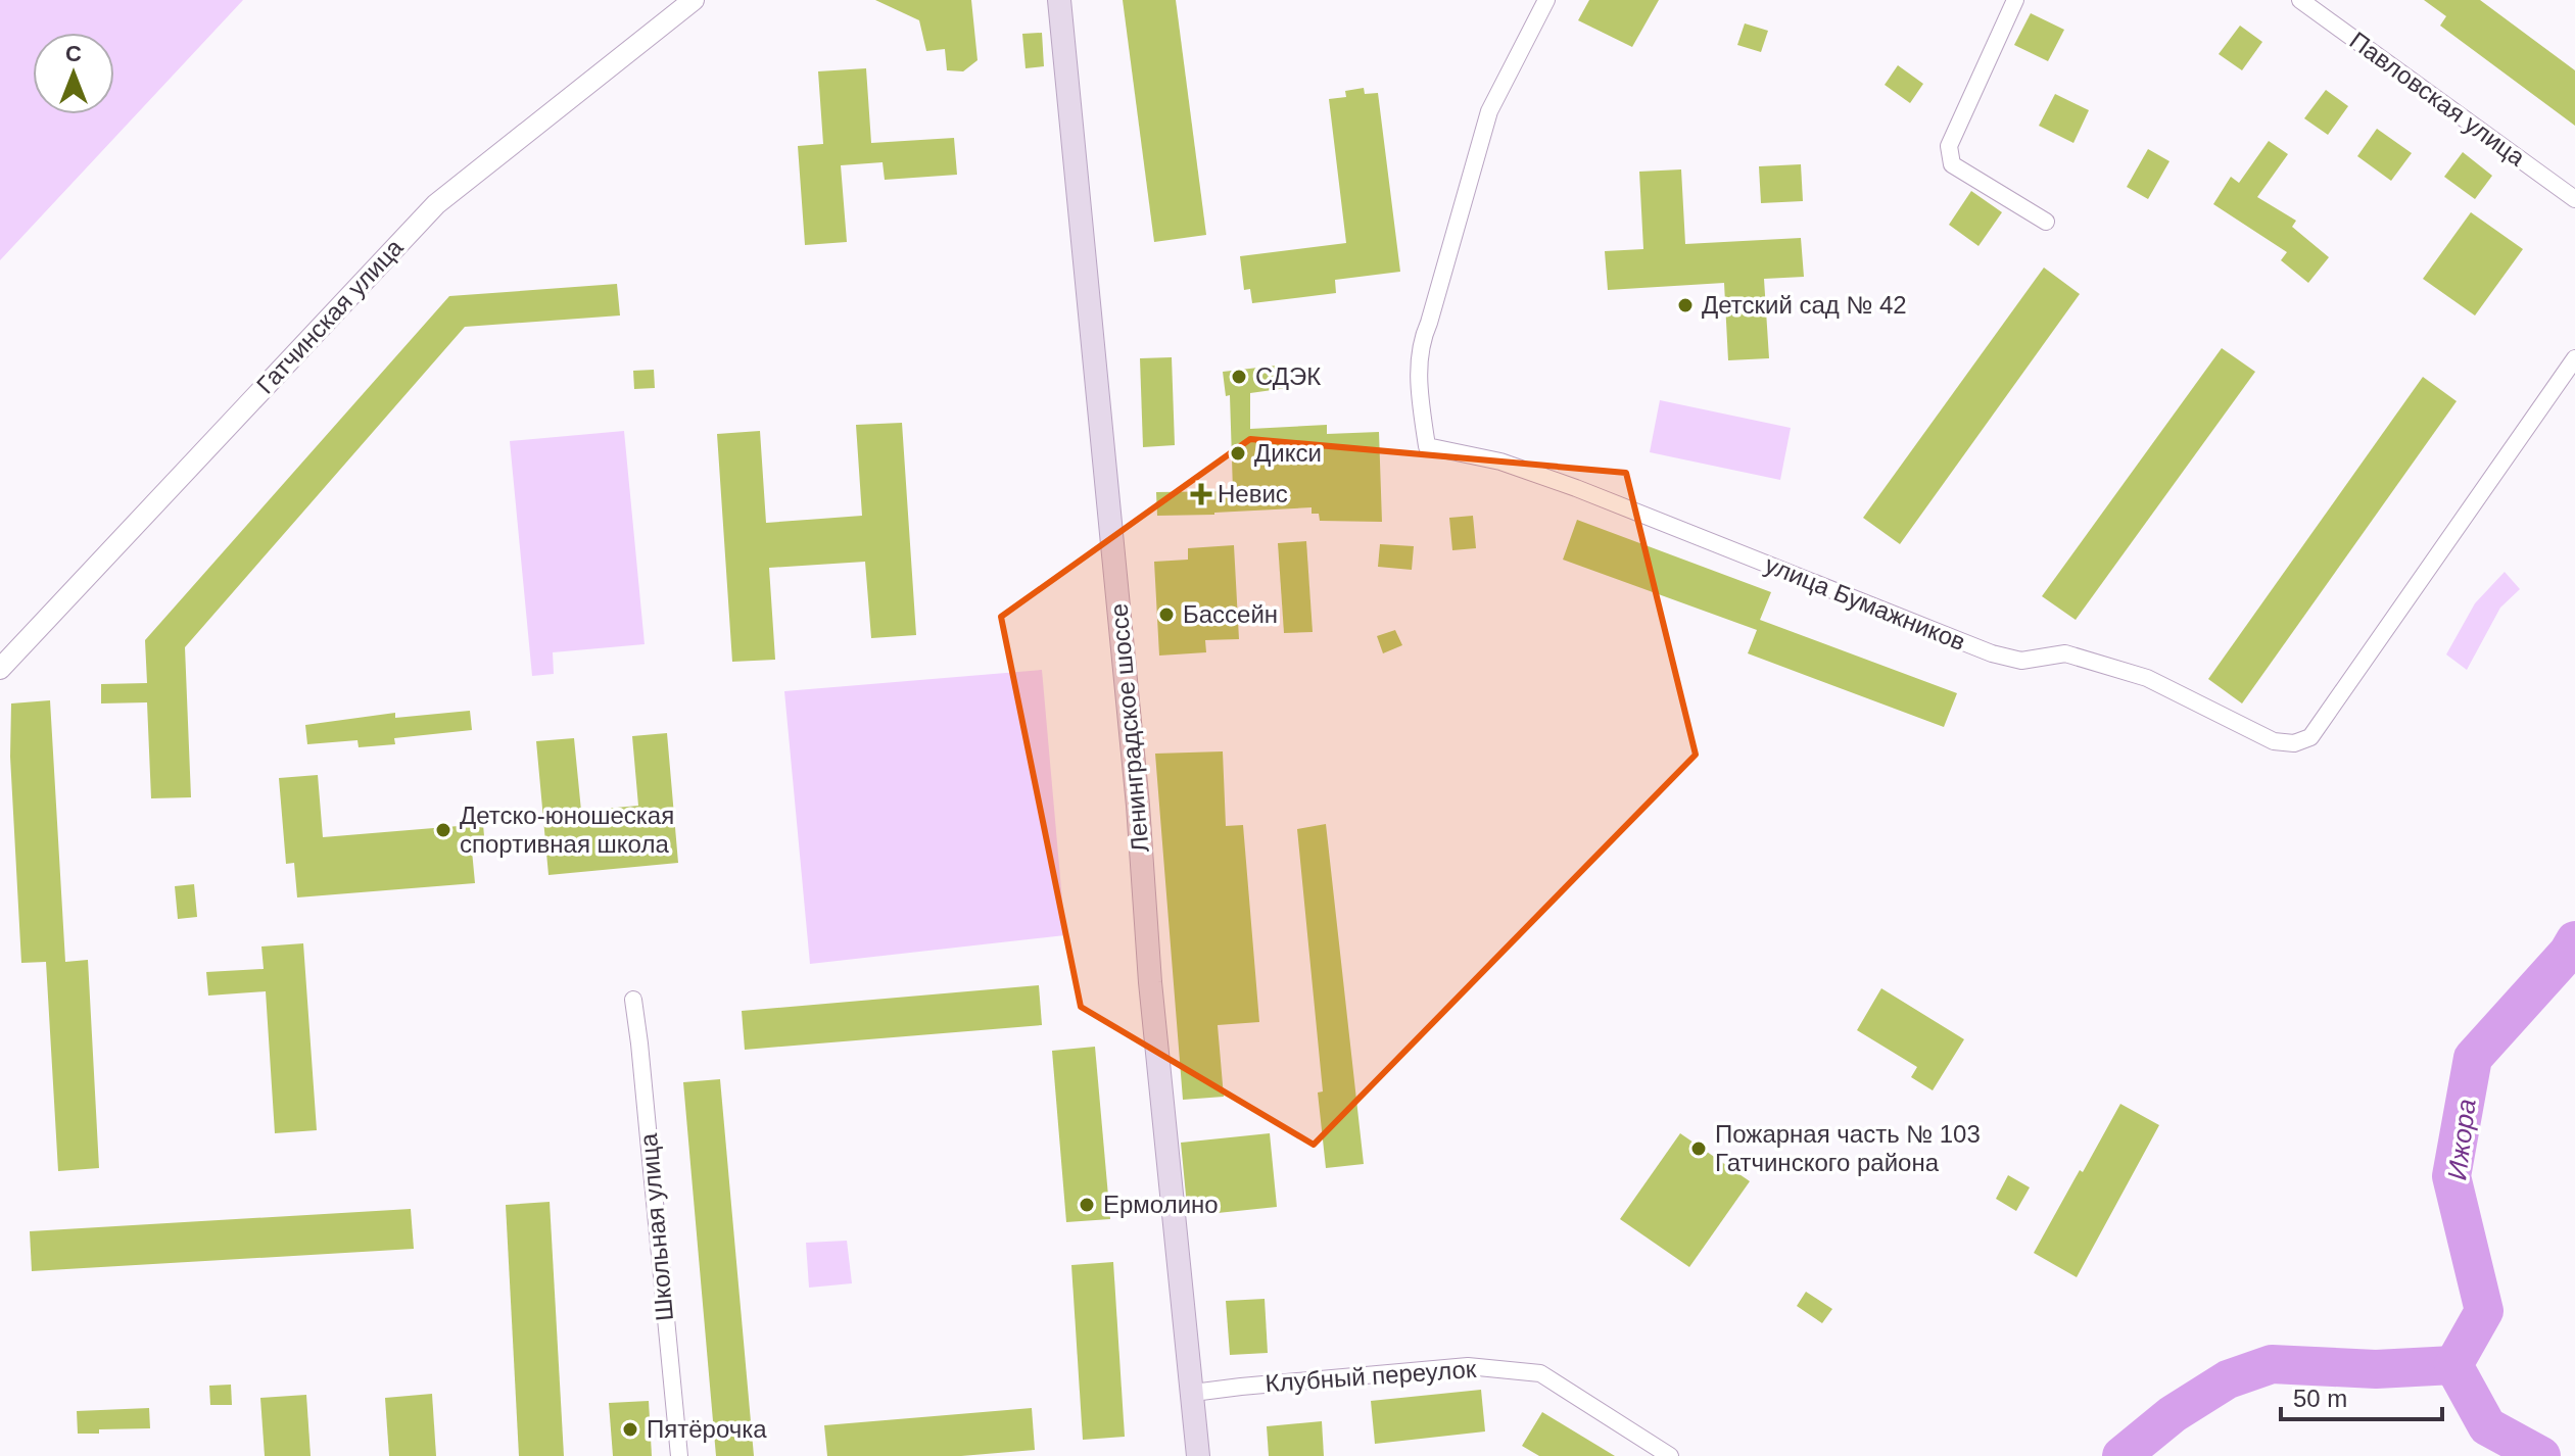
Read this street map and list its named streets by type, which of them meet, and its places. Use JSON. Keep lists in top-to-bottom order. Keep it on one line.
{"streets":{"main road":["Ленинградское шоссе"],"street":["Павловская улица","Гатчинская улица","улица Бумажников","Школьная улица","Клубный переулок"]},"crossings":[["Ленинградское шоссе","Клубный переулок"]],"water":["Ижора"],"places":{"other":["Детский сад № 42","СДЭК","Дикси","Бассейн","Детско-юношеская спортивная школа","Пожарная часть № 103 Гатчинского района","Ермолино","Пятёрочка"],"health":["Невис"]},"scale_bar":"50 m","north":"top"}
